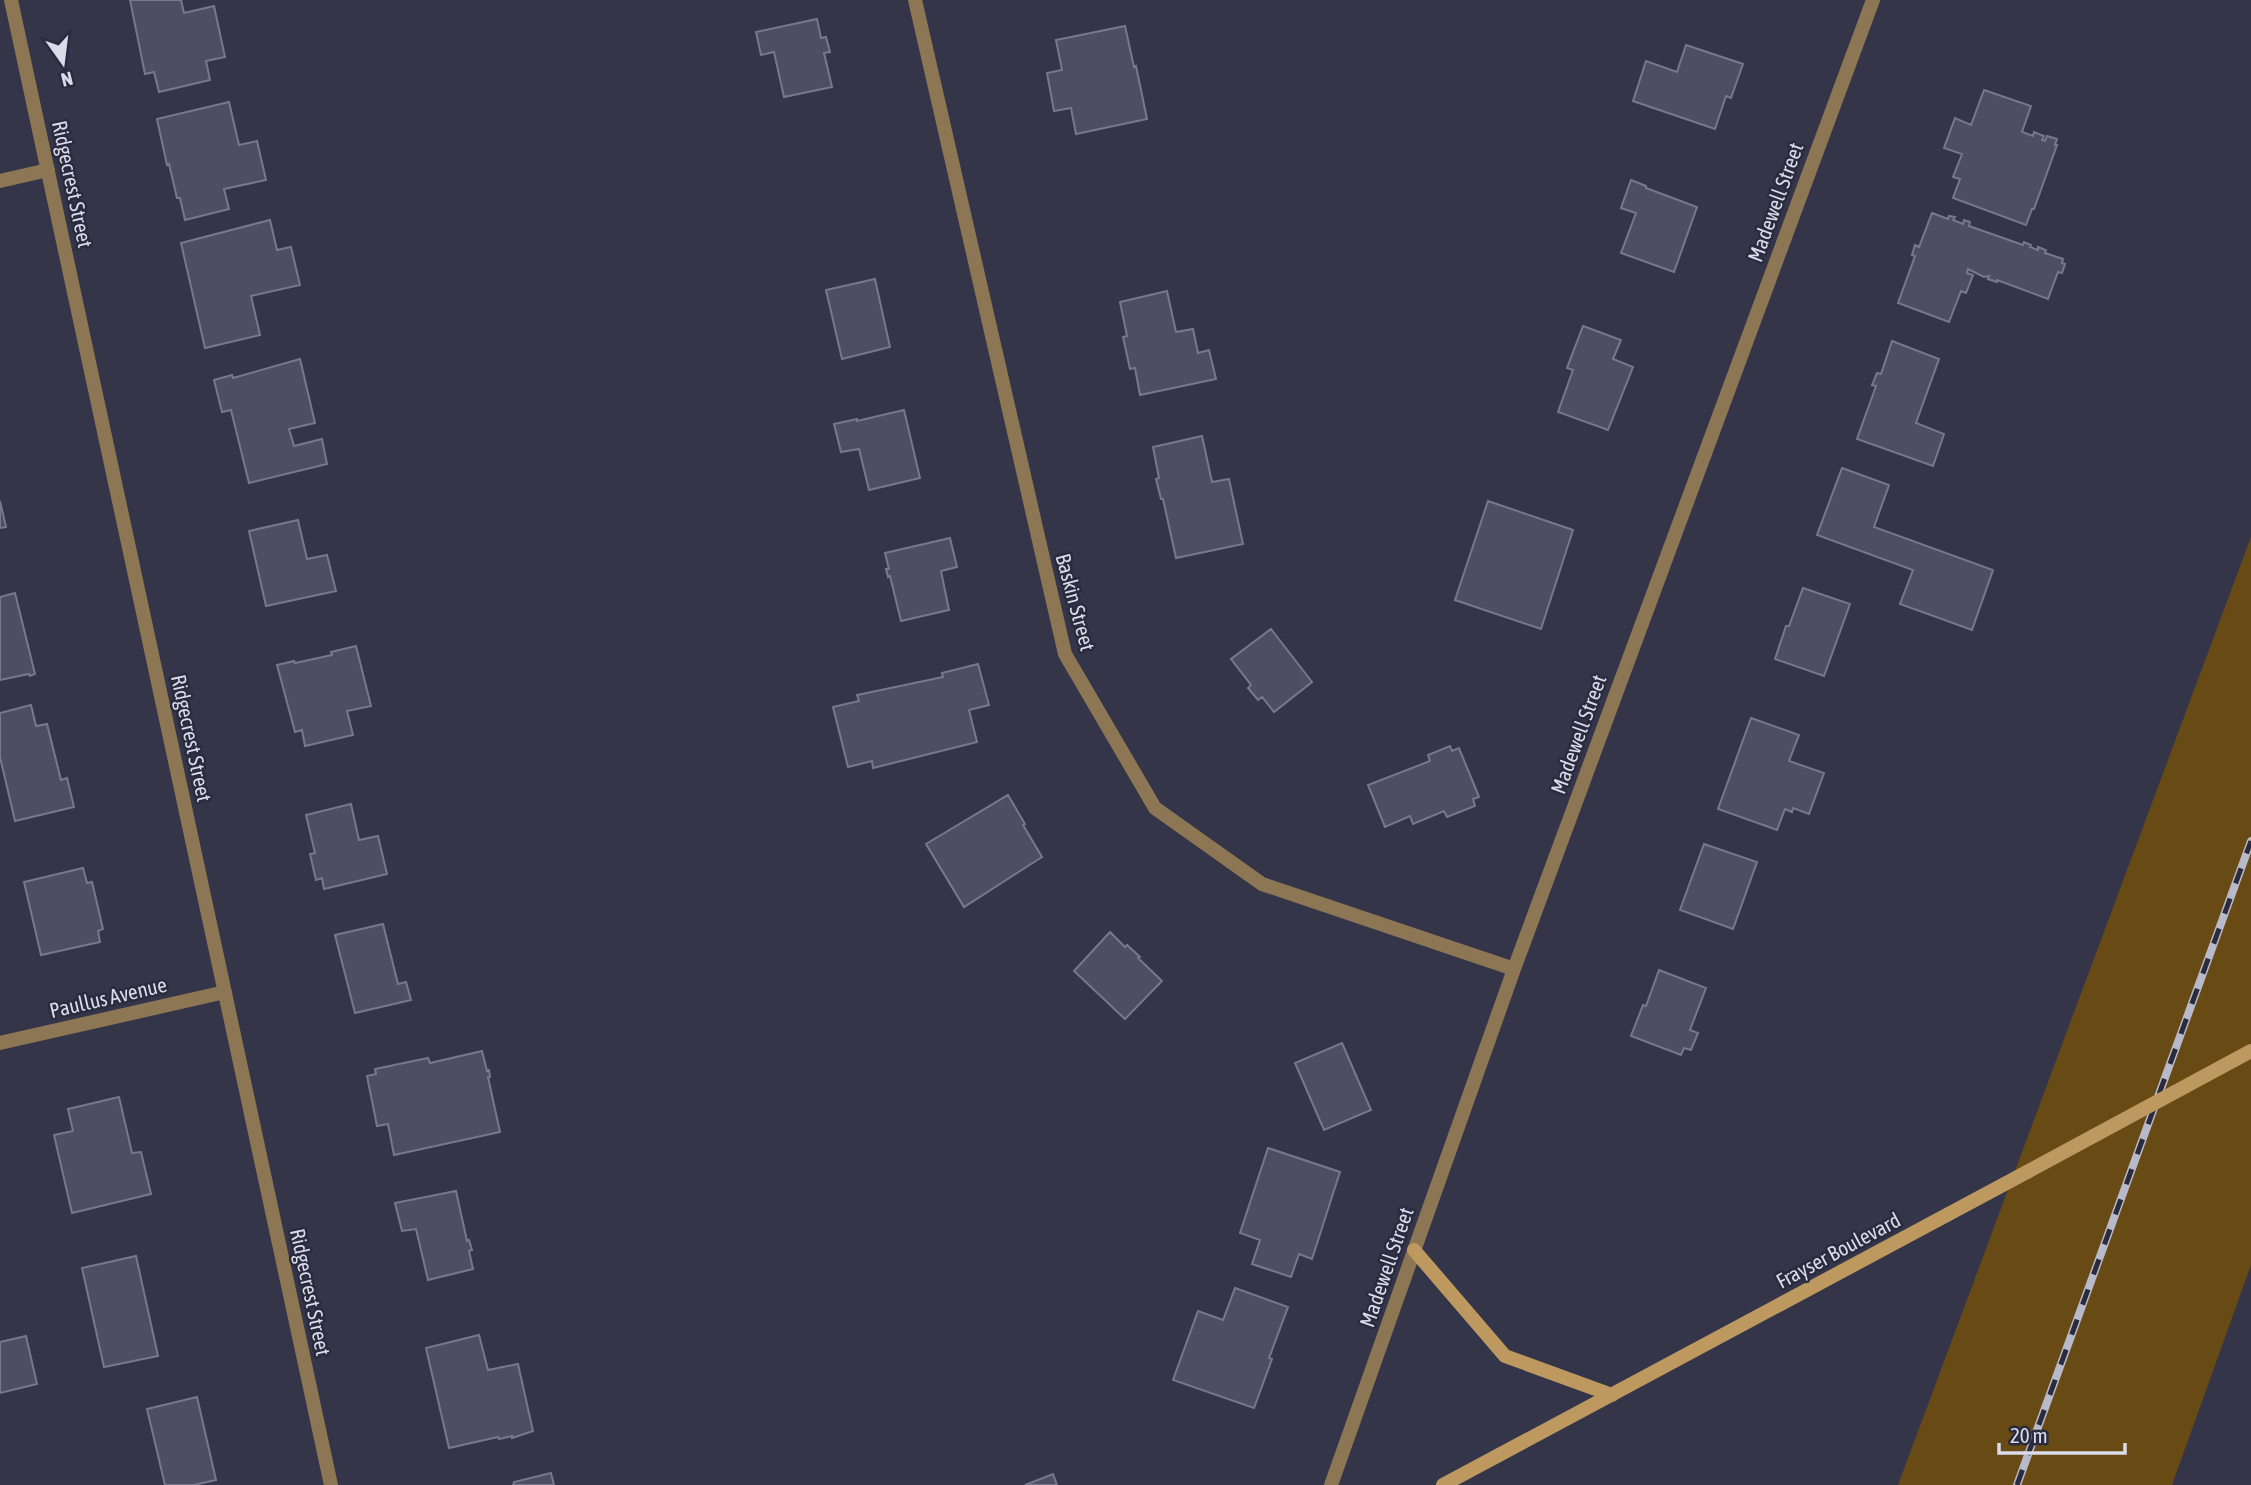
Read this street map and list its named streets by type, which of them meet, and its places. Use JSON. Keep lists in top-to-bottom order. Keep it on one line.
{"streets":{"main road":["Frayser Boulevard"],"street":["Ridgecrest Street","Madewell Street","Baskin Street","Paullus Avenue"]},"crossings":[["Ridgecrest Street","Paullus Avenue"],["Madewell Street","Baskin Street"]],"scale_bar":"20 m","north":"bottom"}
